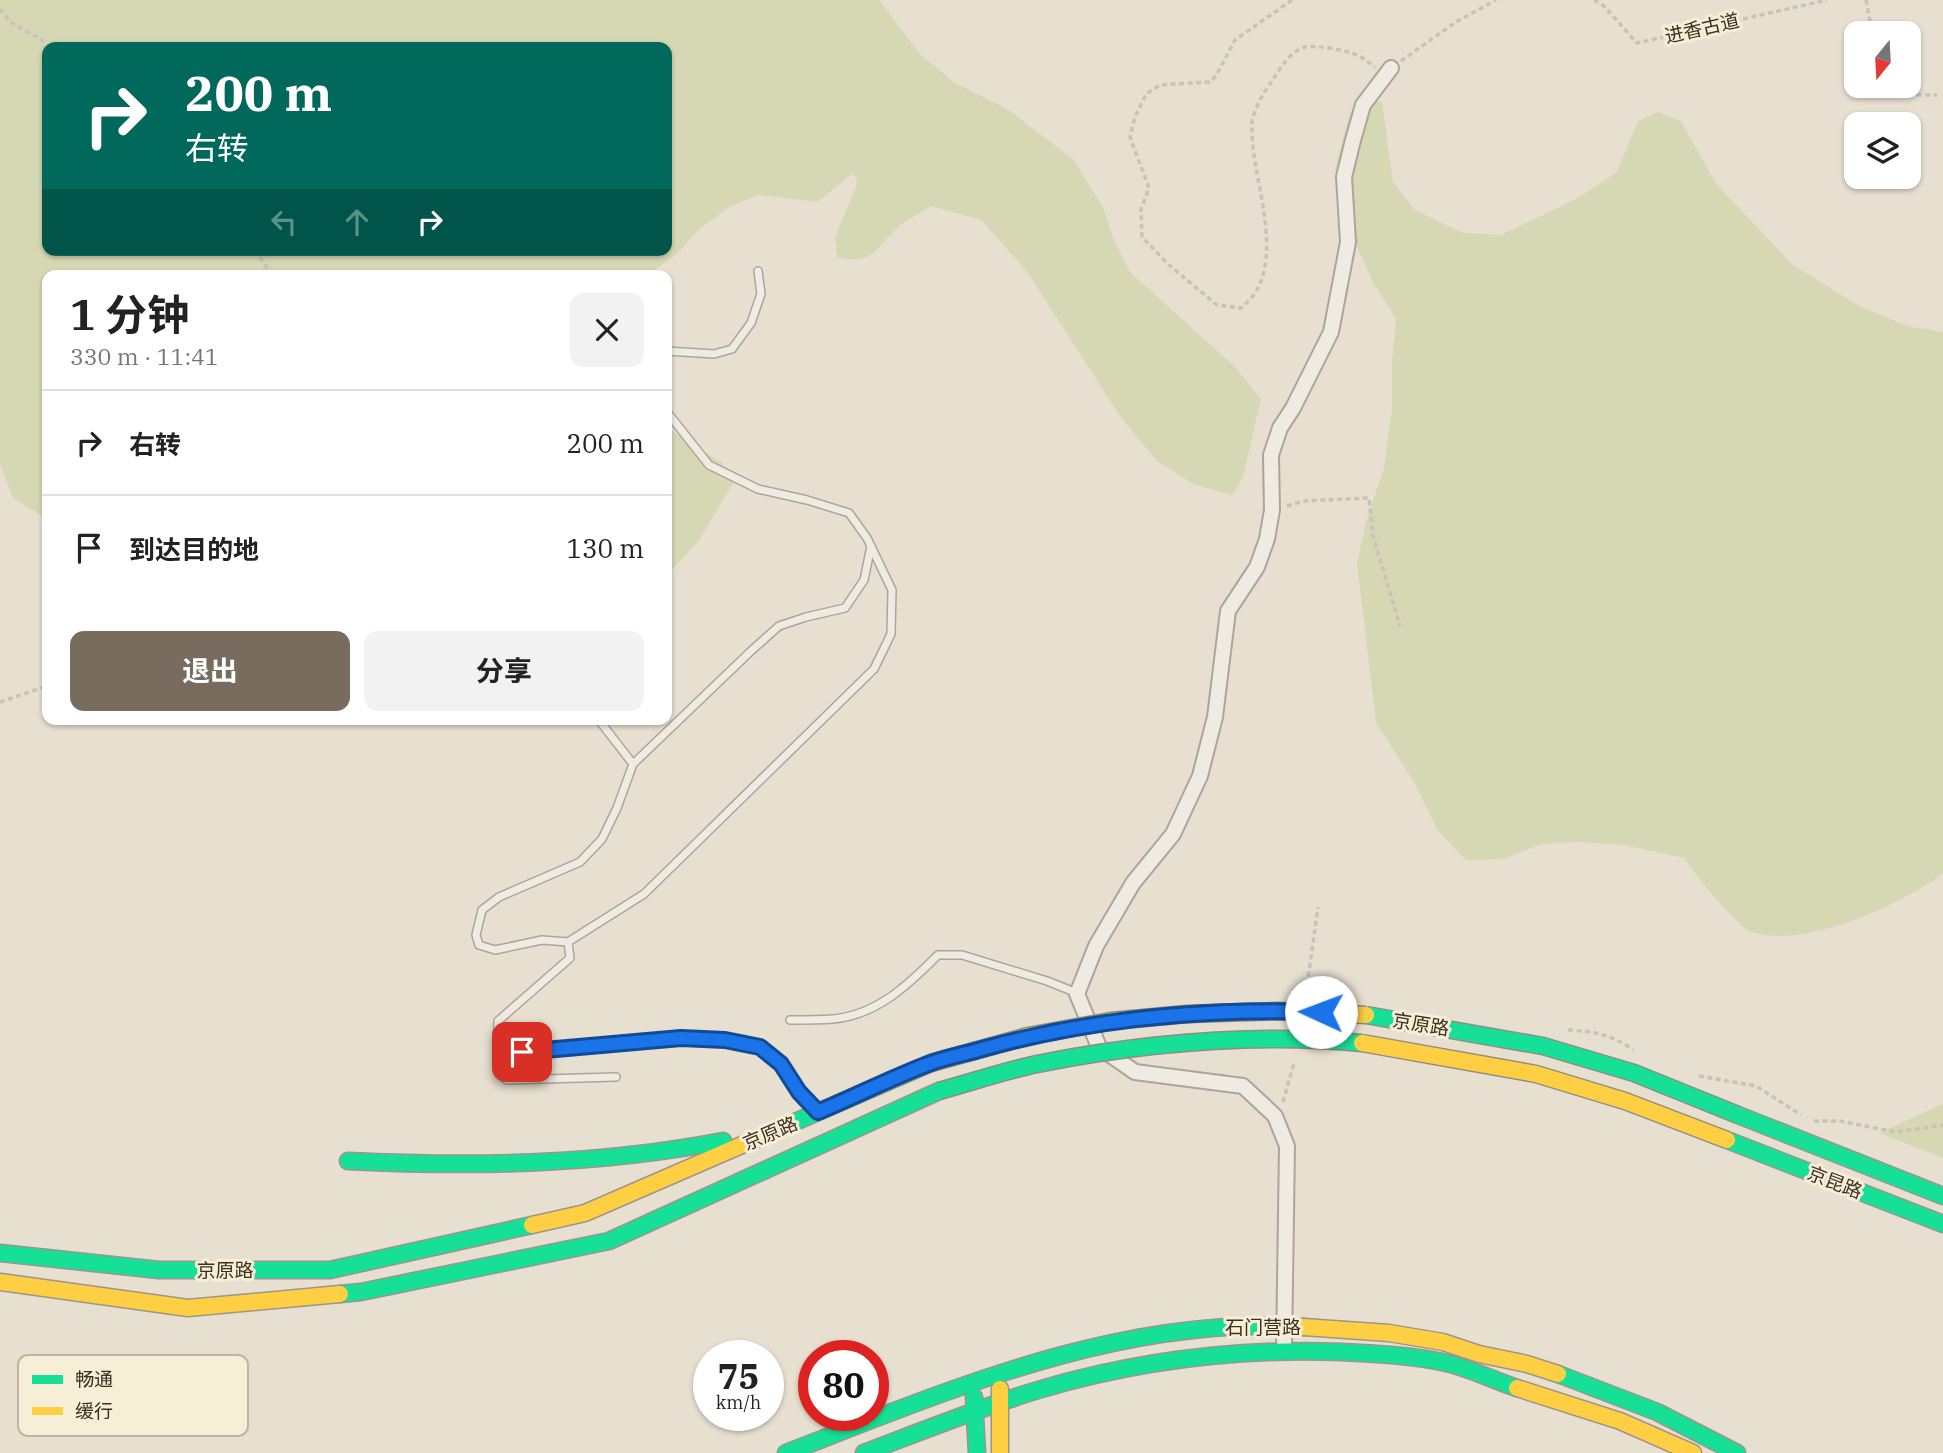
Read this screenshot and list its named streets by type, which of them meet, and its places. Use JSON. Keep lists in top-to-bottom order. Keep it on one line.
{"streets":{"main road":["京原路","京昆路","石门营路"],"path":["进香古道"]},"crossings":[["京原路","京昆路"]],"legend":["畅通","缓行"],"north":"bottom","page":{"turn":["200 m","右转"],"heading":["1 分钟","330 m · 11:41"],"list":[{"name":"右转","value":"200 m"},{"name":"到达目的地","value":"130 m"}],"buttons":["退出","分享"],"speed":"75 km/h","limit":"80"}}
